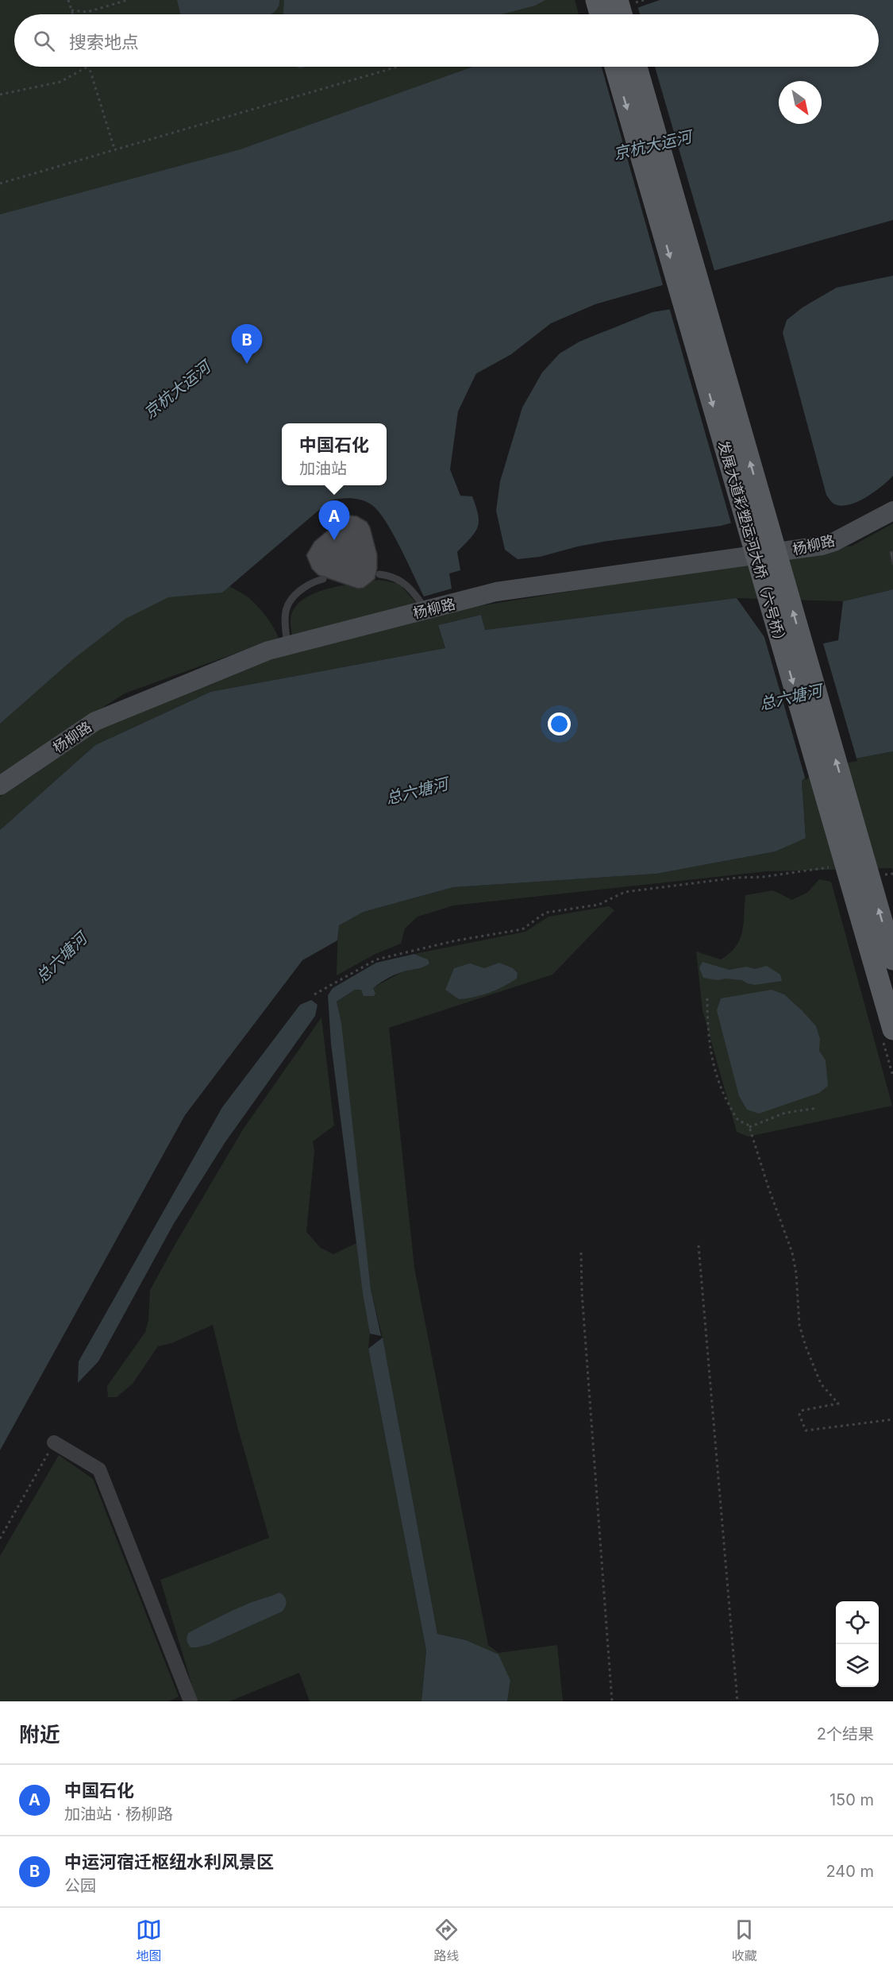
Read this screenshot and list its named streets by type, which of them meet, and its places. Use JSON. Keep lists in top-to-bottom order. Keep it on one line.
{"streets":{"main road":["发展大道彩塑运河大桥（六号桥）"],"street":["杨柳路"]},"water":["京杭大运河","总六塘河"],"north":"bottom right","page":{"search":"搜索地点","pins":["B","A"],"popup":["中国石化","加油站"],"heading":["附近","2个结果"],"list":[{"mark":"A","name":"中国石化","note":"加油站 · 杨柳路","value":"150 m"},{"mark":"B","name":"中运河宿迁枢纽水利风景区","note":"公园","value":"240 m"}],"nav":["地图","路线","收藏"]}}
